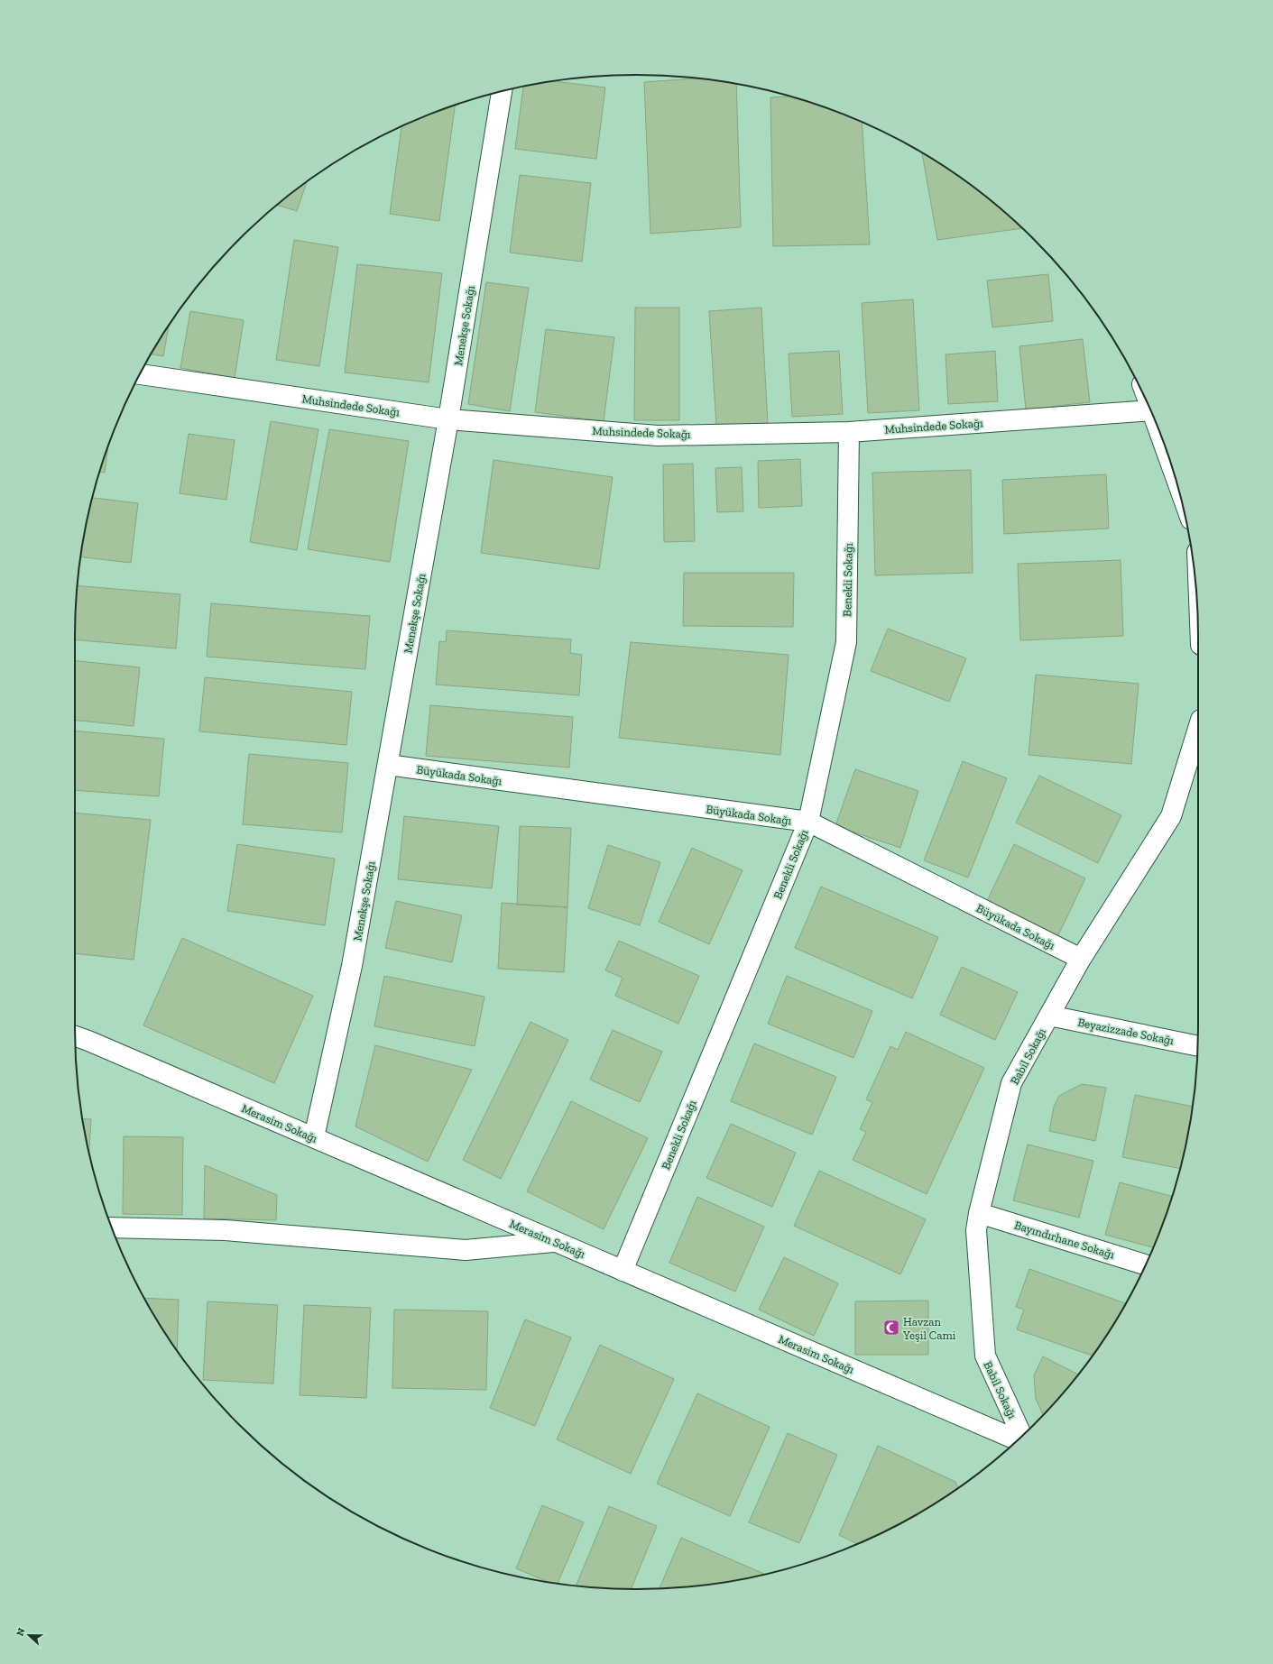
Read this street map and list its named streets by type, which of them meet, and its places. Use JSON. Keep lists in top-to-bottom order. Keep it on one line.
{"streets":{"street":["Menekşe Sokağı","Muhsindede Sokağı","Benekli Sokağı","Büyükada Sokağı","Beyazizzade Sokağı","Babil Sokağı","Merasim Sokağı","Bayındırhane Sokağı"]},"crossings":[["Menekşe Sokağı","Muhsindede Sokağı"],["Menekşe Sokağı","Büyükada Sokağı"],["Menekşe Sokağı","Merasim Sokağı"],["Muhsindede Sokağı","Benekli Sokağı"],["Benekli Sokağı","Büyükada Sokağı"],["Benekli Sokağı","Merasim Sokağı"],["Büyükada Sokağı","Babil Sokağı"],["Beyazizzade Sokağı","Babil Sokağı"],["Babil Sokağı","Bayındırhane Sokağı"]],"places":{"mosque":["Havzan Yeşil Cami"]},"north":"left"}
